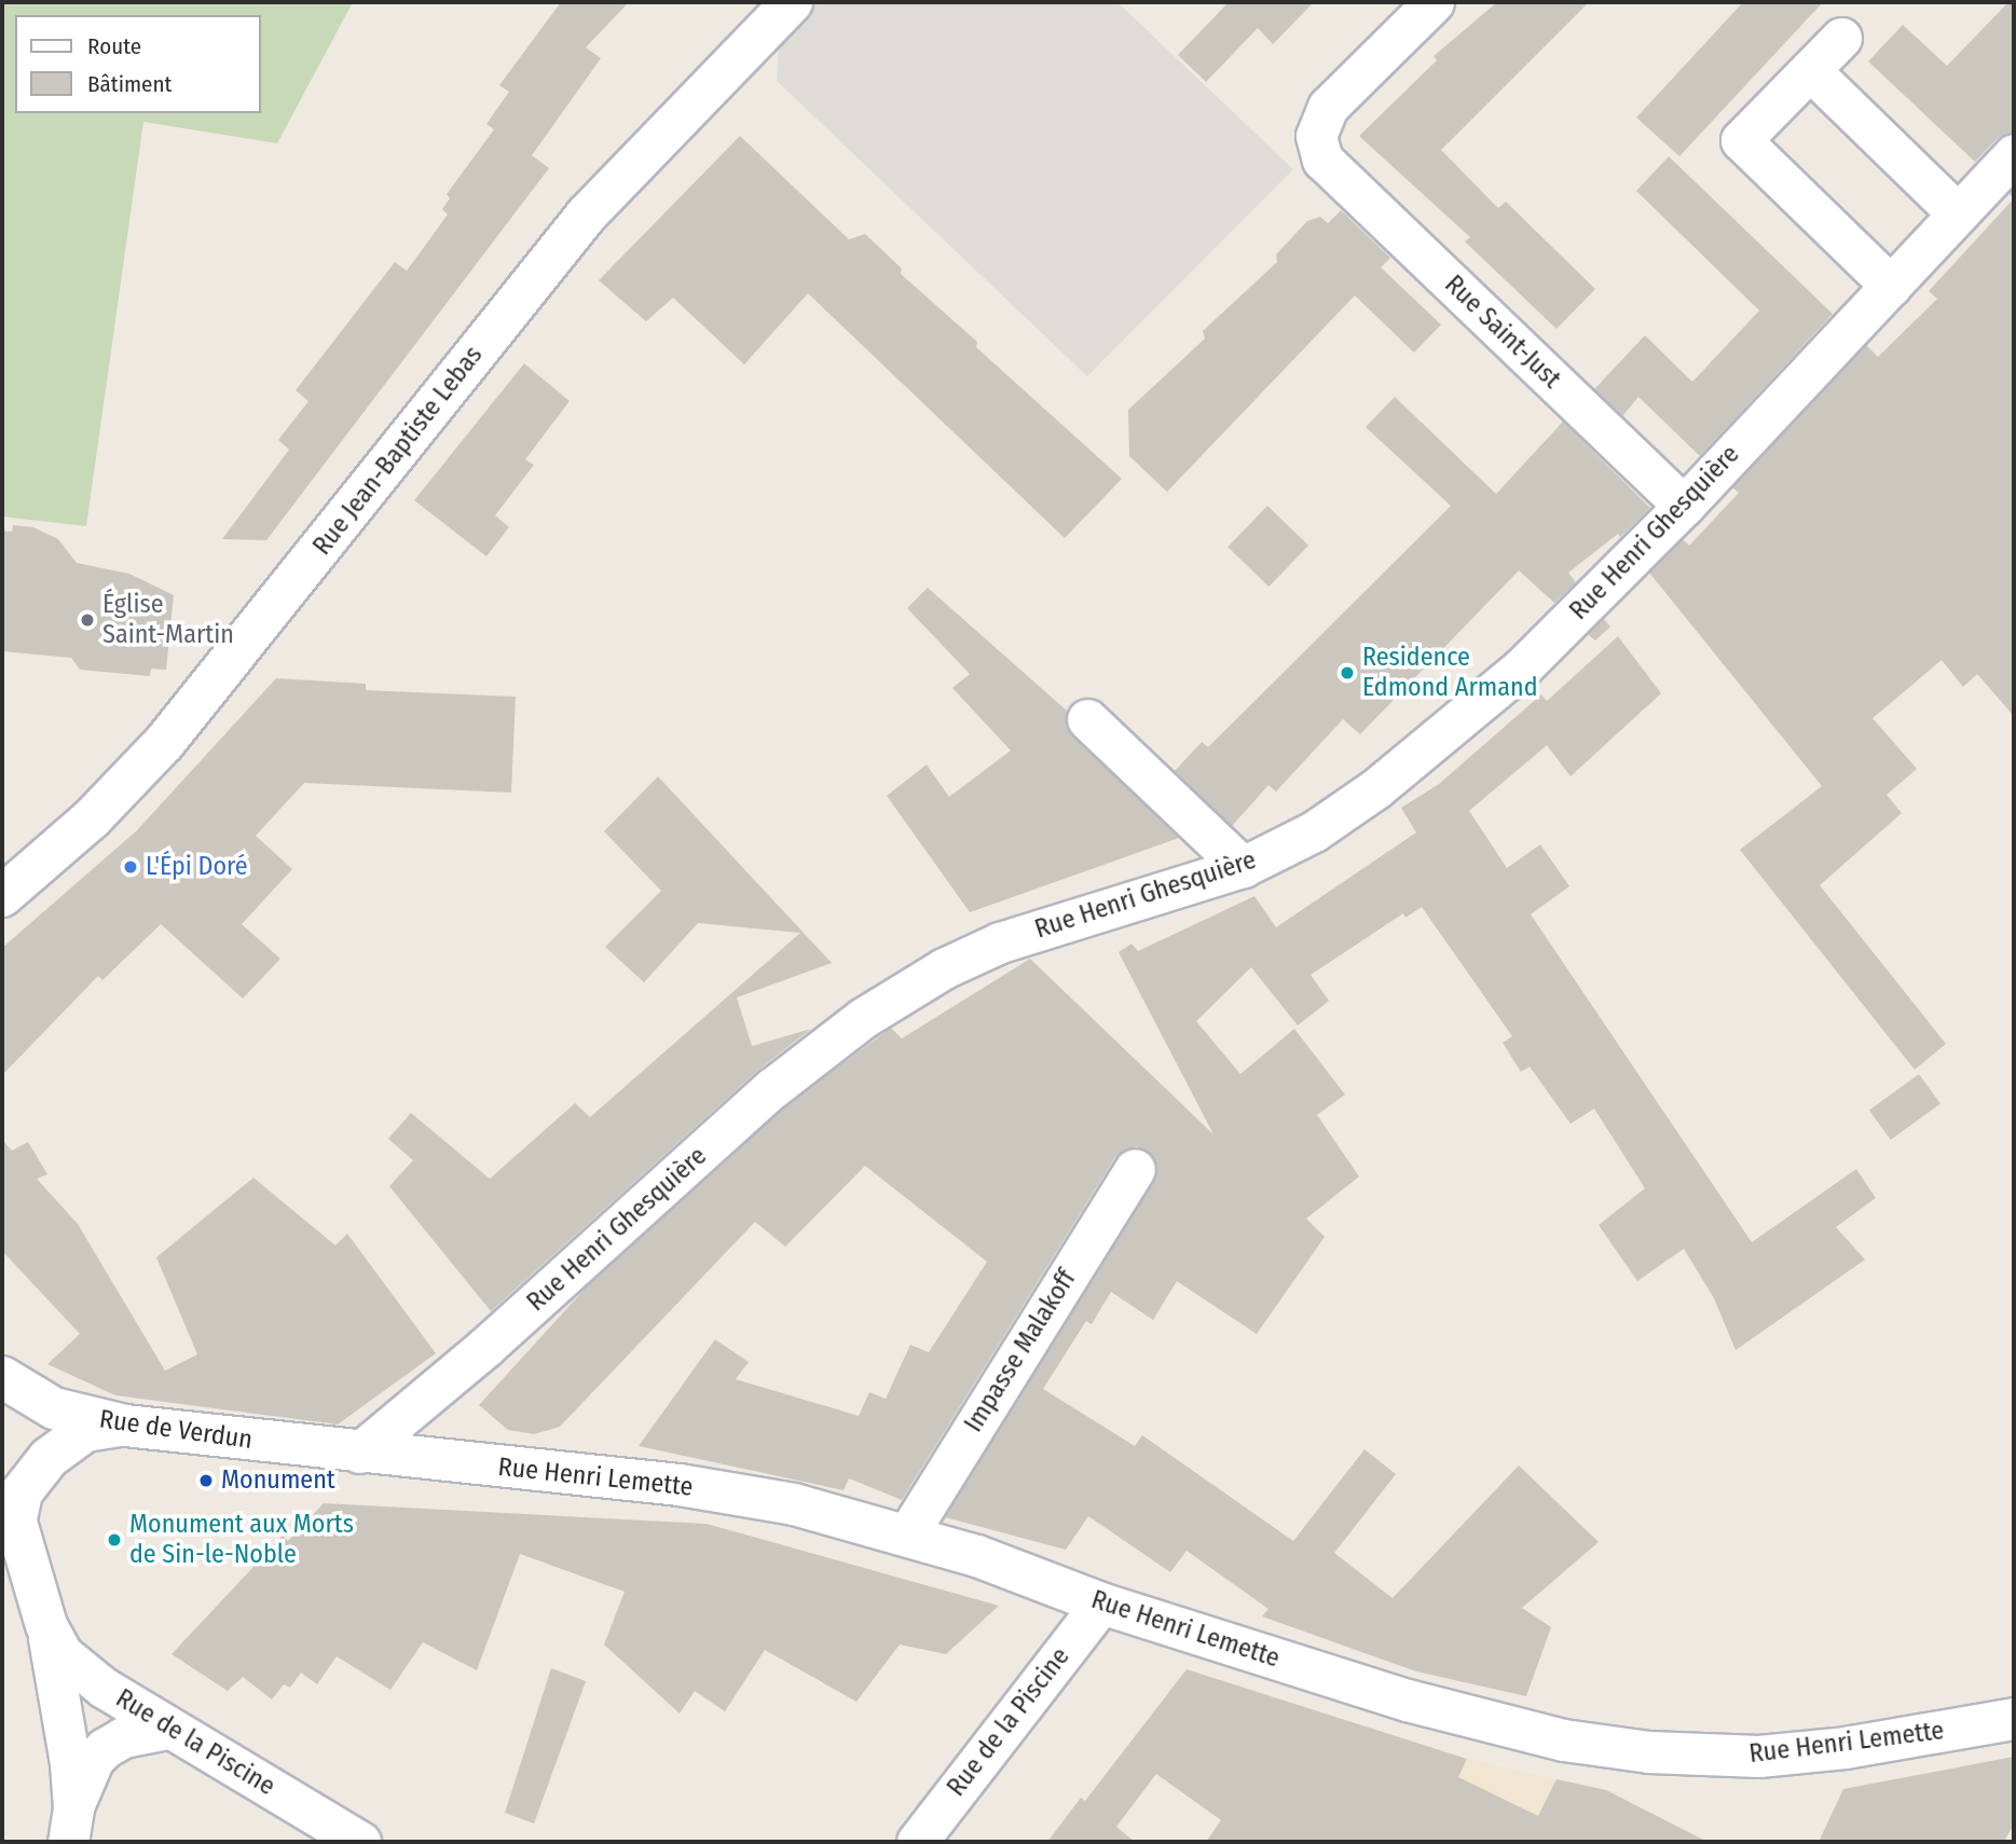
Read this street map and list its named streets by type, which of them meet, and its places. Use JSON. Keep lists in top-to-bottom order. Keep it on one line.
{"streets":{"street":["Rue Saint-Just","Rue Jean-Baptiste Lebas","Rue Henri Ghesquière","Impasse Malakoff","Rue de Verdun","Rue Henri Lemette","Rue de la Piscine"]},"crossings":[["Rue Saint-Just","Rue Henri Ghesquière"],["Rue Henri Ghesquière","Rue de Verdun"],["Rue Henri Ghesquière","Rue Henri Lemette"],["Impasse Malakoff","Rue Henri Lemette"],["Rue de Verdun","Rue Henri Lemette"],["Rue Henri Lemette","Rue de la Piscine"]],"places":["Église Saint-Martin","Residence Edmond Armand","L'Épi Doré","Monument","Monument aux Morts de Sin-le-Noble"],"legend":["Route","Bâtiment"]}
